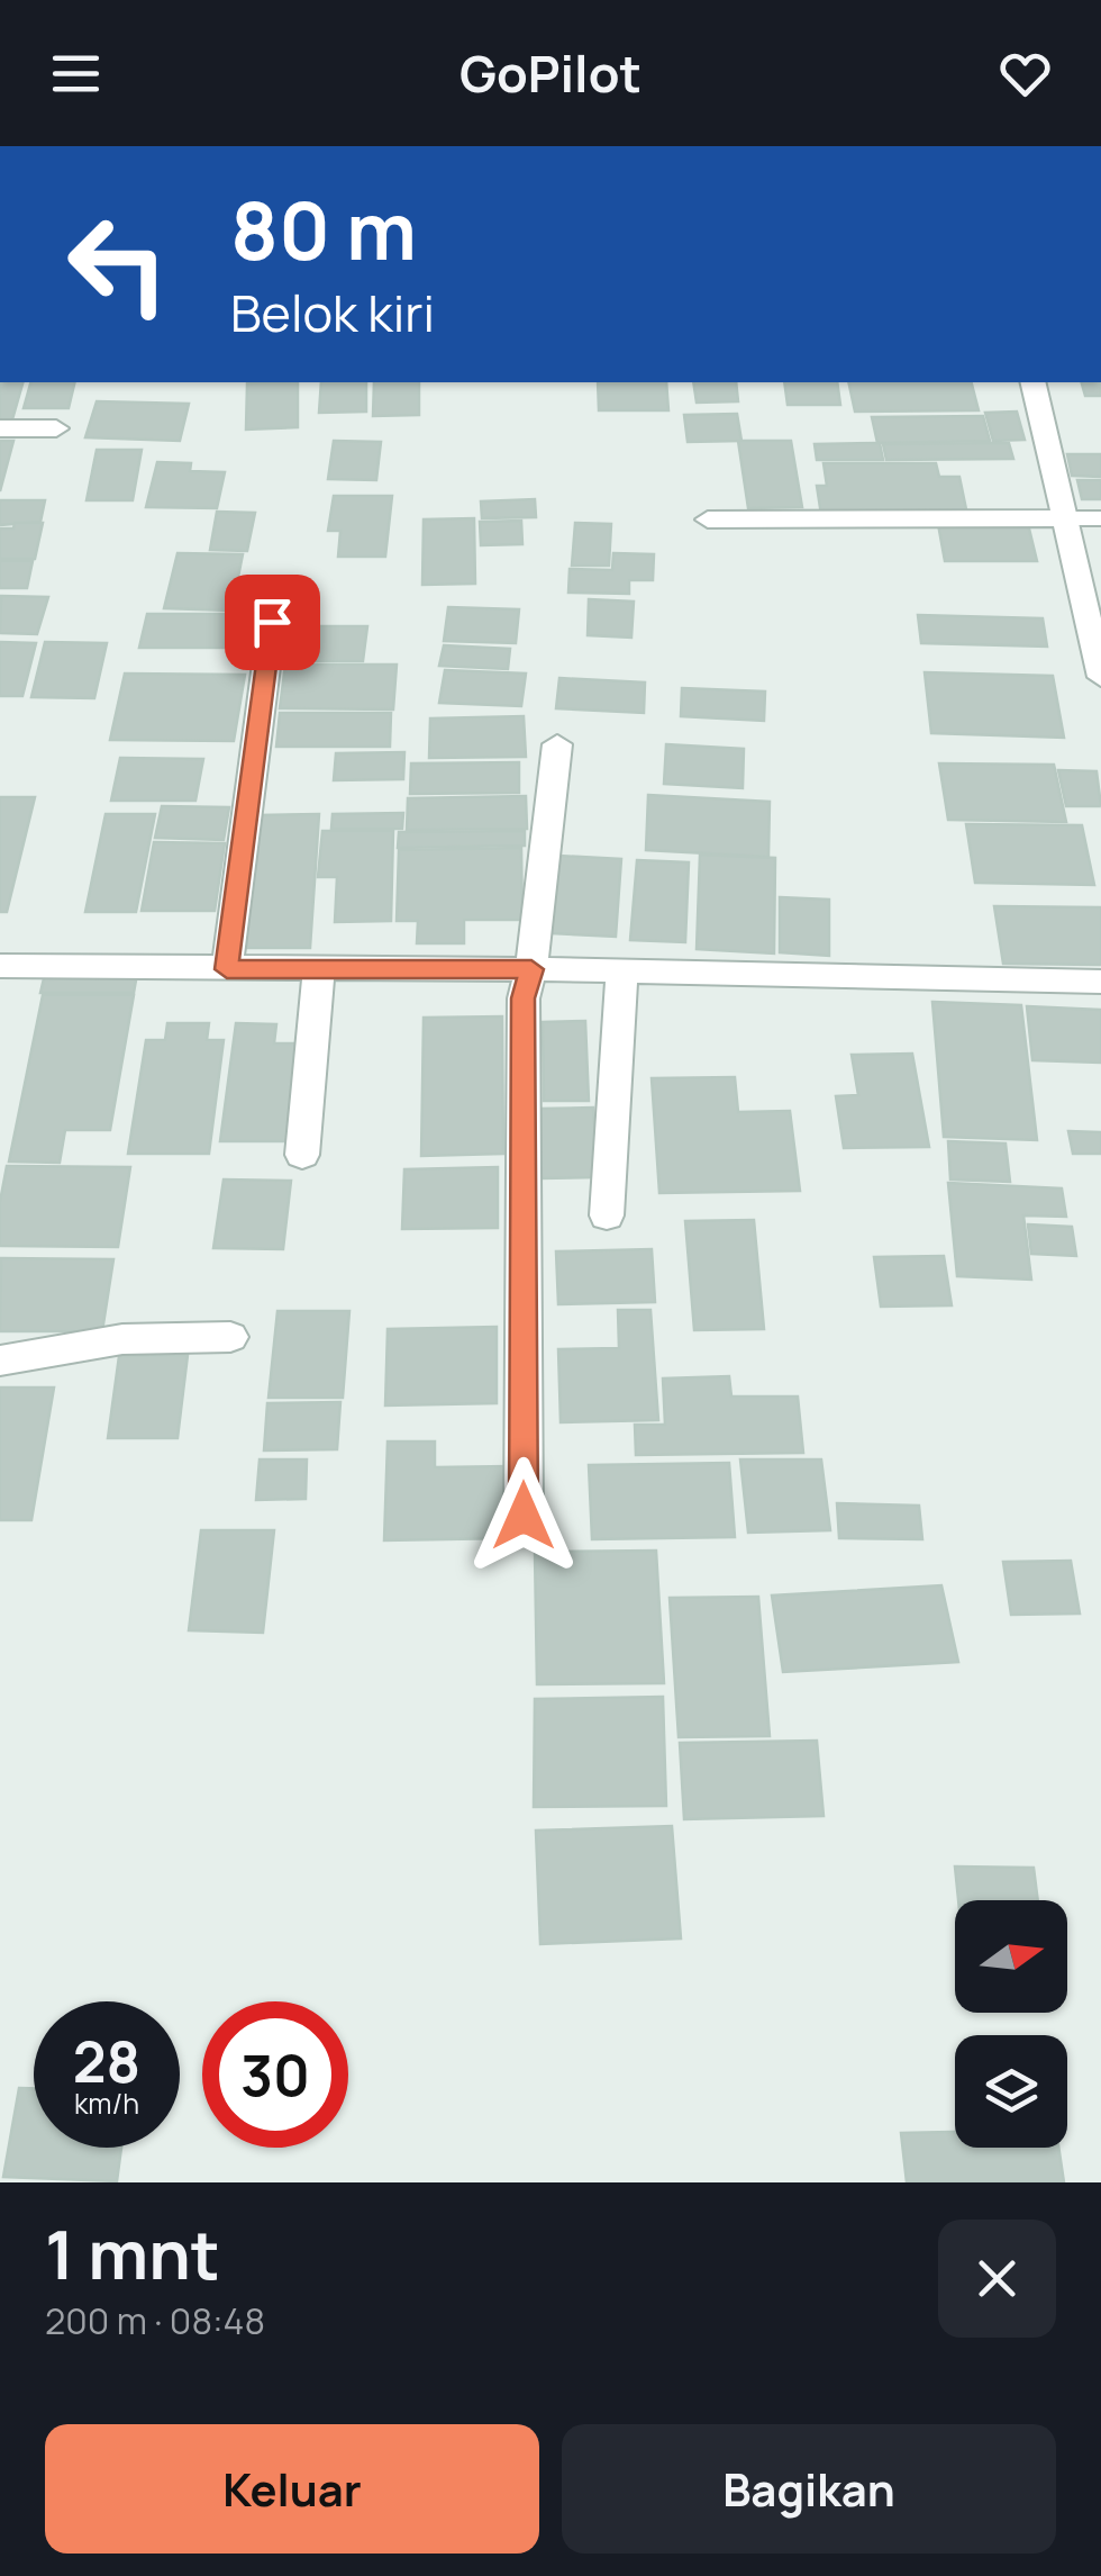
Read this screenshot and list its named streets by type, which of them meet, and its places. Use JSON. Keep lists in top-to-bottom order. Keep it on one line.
{"north":"right","page":{"header":"GoPilot","turn":["80 m","Belok kiri"],"speed":"28 km/h","limit":"30","heading":["1 mnt","200 m · 08:48"],"buttons":["Keluar","Bagikan"]}}
